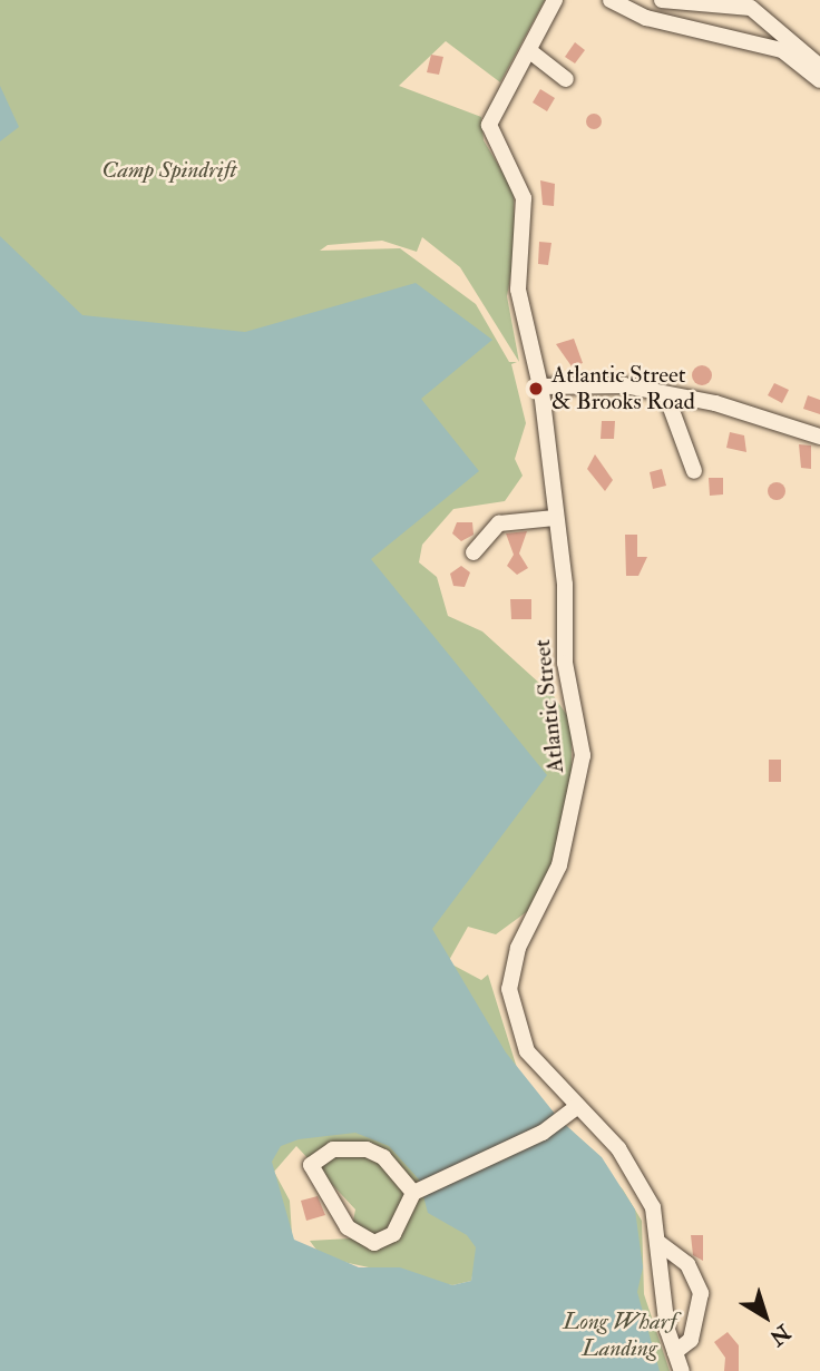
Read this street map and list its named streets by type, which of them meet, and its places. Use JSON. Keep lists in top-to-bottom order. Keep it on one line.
{"streets":{"street":["Atlantic Street"]},"parks":["Camp Spindrift","Long Wharf Landing"],"places":["Atlantic Street & Brooks Road"],"north":"bottom right"}
